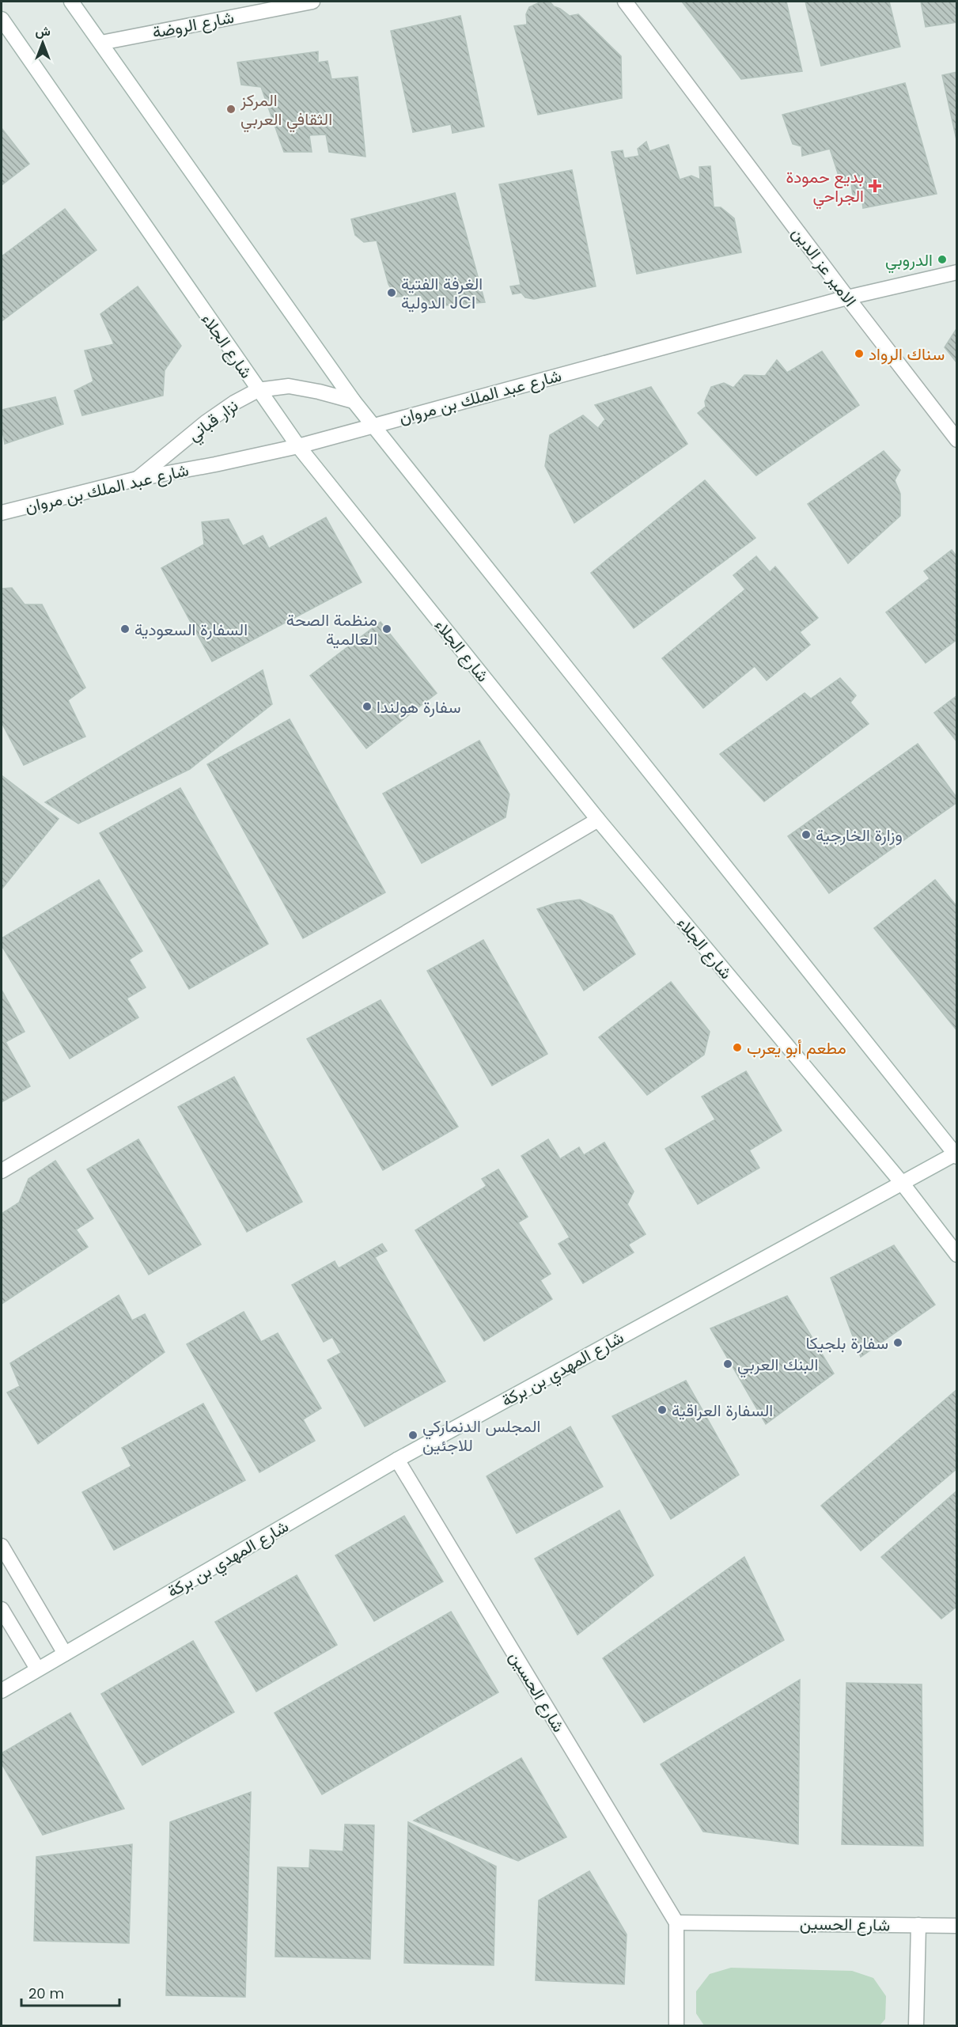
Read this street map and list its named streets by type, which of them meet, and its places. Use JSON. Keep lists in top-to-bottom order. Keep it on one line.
{"streets":{"main road":["شارع الروضة","الامير عز الدين","شارع الجلاء","شارع عبد الملك بن مروان","نزار قباني","شارع المهدي بن بركة","شارع الحسين"]},"crossings":[["الامير عز الدين","شارع عبد الملك بن مروان"],["شارع الجلاء","شارع عبد الملك بن مروان"],["شارع الجلاء","نزار قباني"],["شارع الجلاء","شارع المهدي بن بركة"],["شارع عبد الملك بن مروان","نزار قباني"],["شارع المهدي بن بركة","شارع الحسين"]],"places":{"other":["المركز الثقافي العربي","الدروبي","الغرفة الفتية الدولية JCI","سناك الرواد","السفارة السعودية","منظمة الصحة العالمية","سفارة هولندا","وزارة الخارجية","مطعم أبو يعرب","سفارة بلجيكا","البنك العربي","السفارة العراقية","المجلس الدنماركي للاجئين"],"health":["بديع حمودة الجراحي"]},"scale_bar":"20 m","north":"top"}
